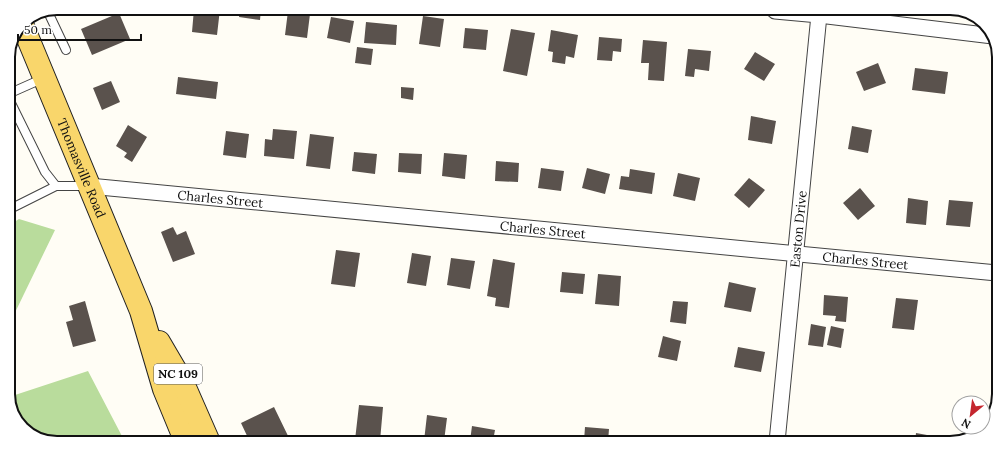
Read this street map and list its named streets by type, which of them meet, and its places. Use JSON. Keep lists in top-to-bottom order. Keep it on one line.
{"streets":{"main road":["Thomasville Road","NC 109"],"street":["Charles Street","Easton Drive"]},"crossings":[["Thomasville Road","Charles Street"],["Charles Street","Easton Drive"]],"scale_bar":"50 m","north":"bottom left"}
